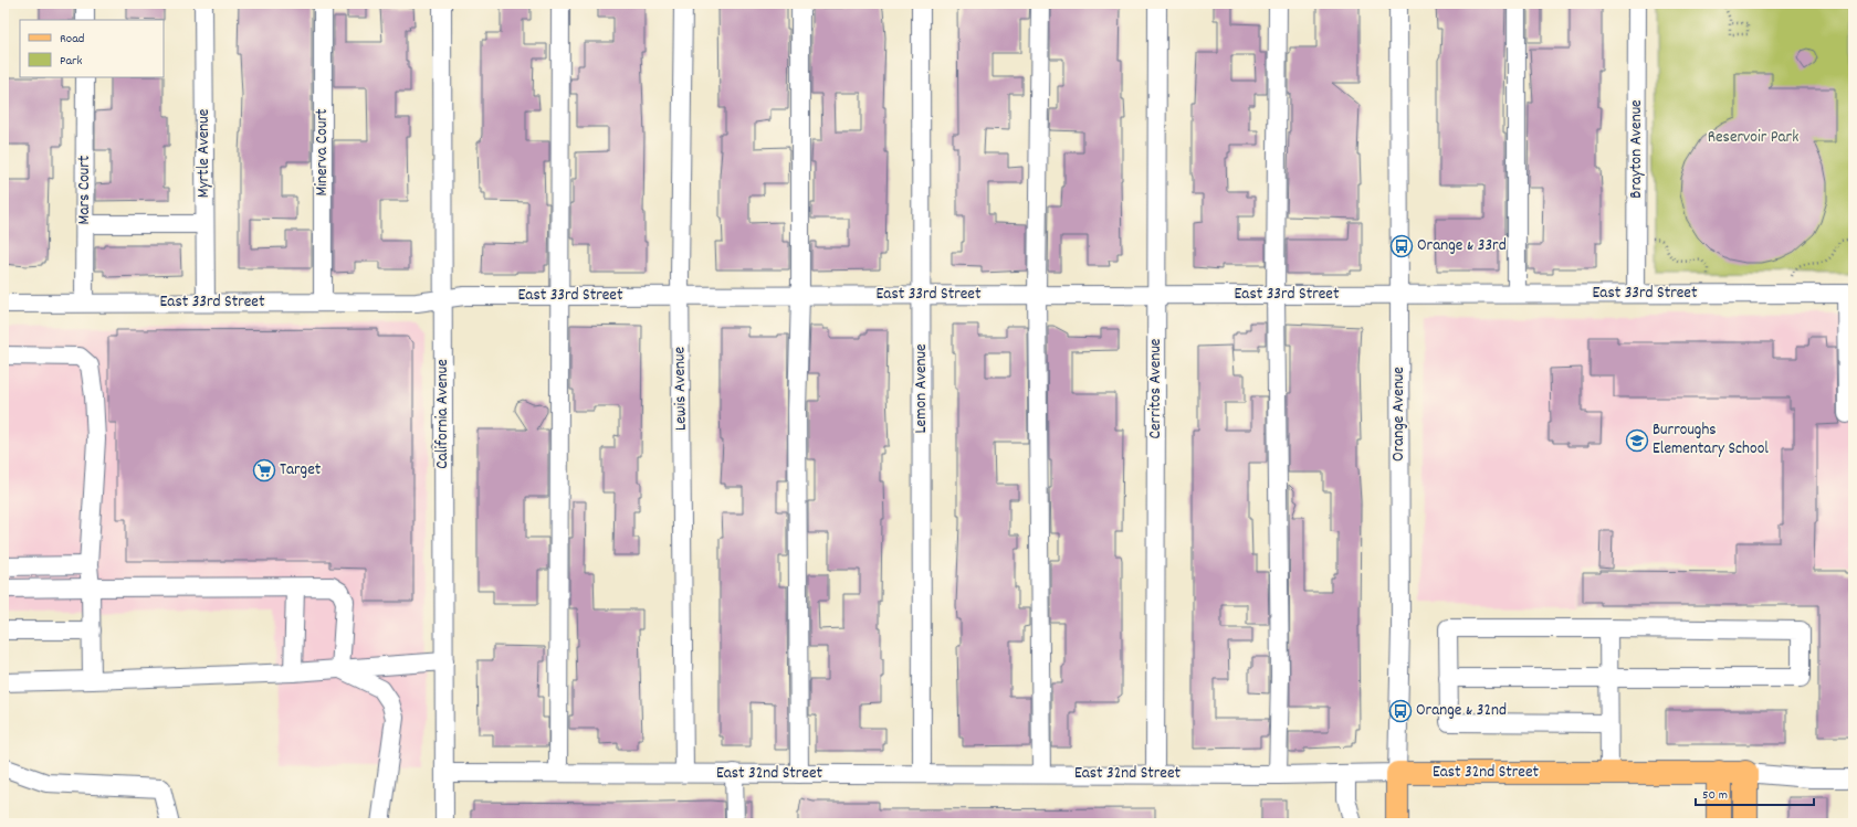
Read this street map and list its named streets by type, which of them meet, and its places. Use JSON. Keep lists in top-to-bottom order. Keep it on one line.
{"streets":{"main road":["Orange Avenue","East 32nd Street"],"street":["Brayton Avenue","Minerva Court","Myrtle Avenue","Mars Court","East 33rd Street","Lewis Avenue","Lemon Avenue","Cerritos Avenue","California Avenue"]},"crossings":[["Brayton Avenue","East 33rd Street"],["Minerva Court","East 33rd Street"],["Myrtle Avenue","East 33rd Street"],["Mars Court","East 33rd Street"],["East 33rd Street","Lewis Avenue"],["East 33rd Street","Lemon Avenue"],["East 33rd Street","Cerritos Avenue"],["East 33rd Street","California Avenue"],["East 33rd Street","Orange Avenue"],["Lewis Avenue","East 32nd Street"],["Lemon Avenue","East 32nd Street"],["Cerritos Avenue","East 32nd Street"],["California Avenue","East 32nd Street"],["Orange Avenue","East 32nd Street"]],"parks":["Reservoir Park"],"places":{"bus stop":["Orange & 33rd","Orange & 32nd"],"school or university":["Burroughs Elementary School"],"supermarket":["Target"]},"legend":["Road","Park"],"scale_bar":"50 m"}
